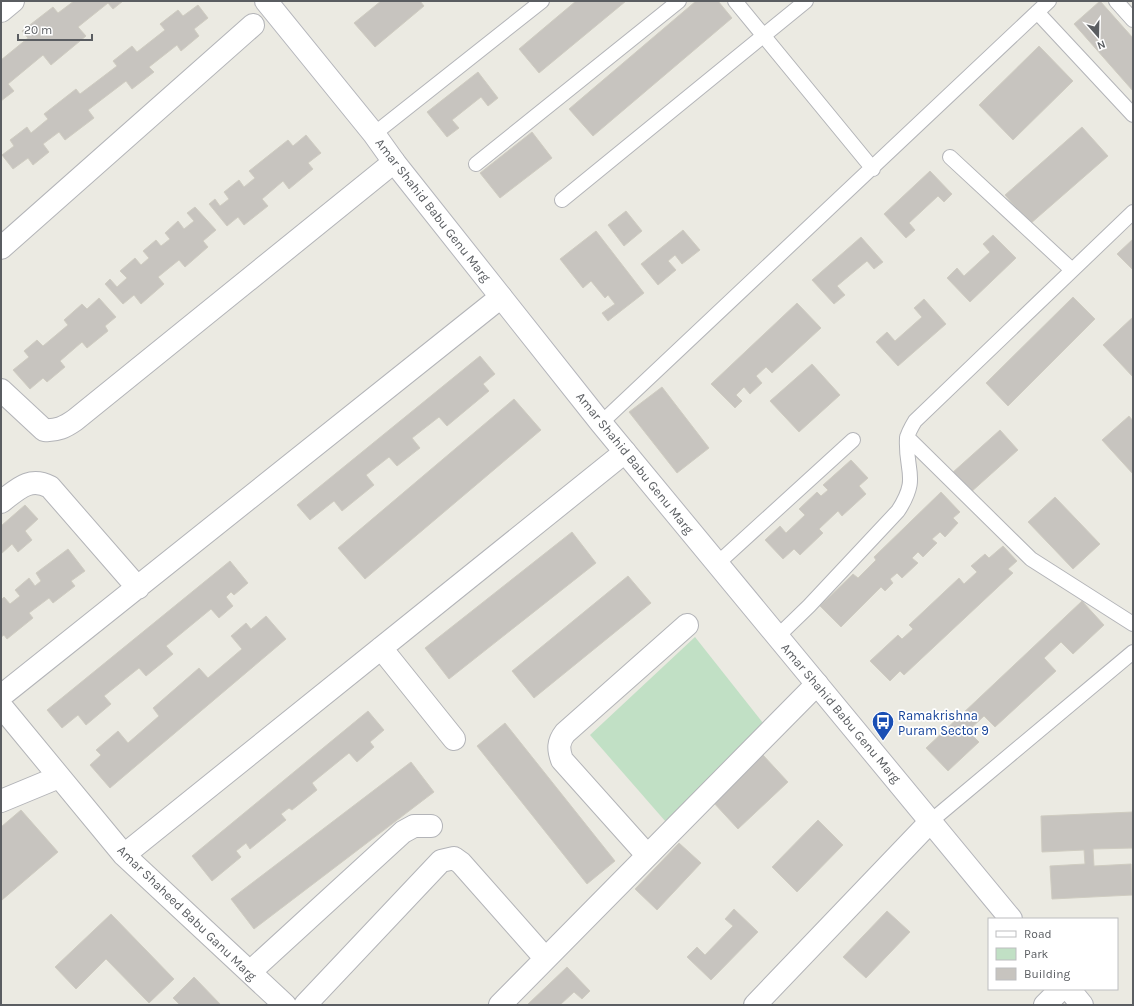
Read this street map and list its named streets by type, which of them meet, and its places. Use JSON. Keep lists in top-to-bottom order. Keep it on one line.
{"streets":{"street":["Amar Shahid Babu Genu Marg","Amar Shaheed Babu Ganu Marg"]},"places":{"bus stop":["Ramakrishna Puram Sector 9"]},"legend":["Road","Park","Building"],"scale_bar":"20 m","north":"bottom"}
